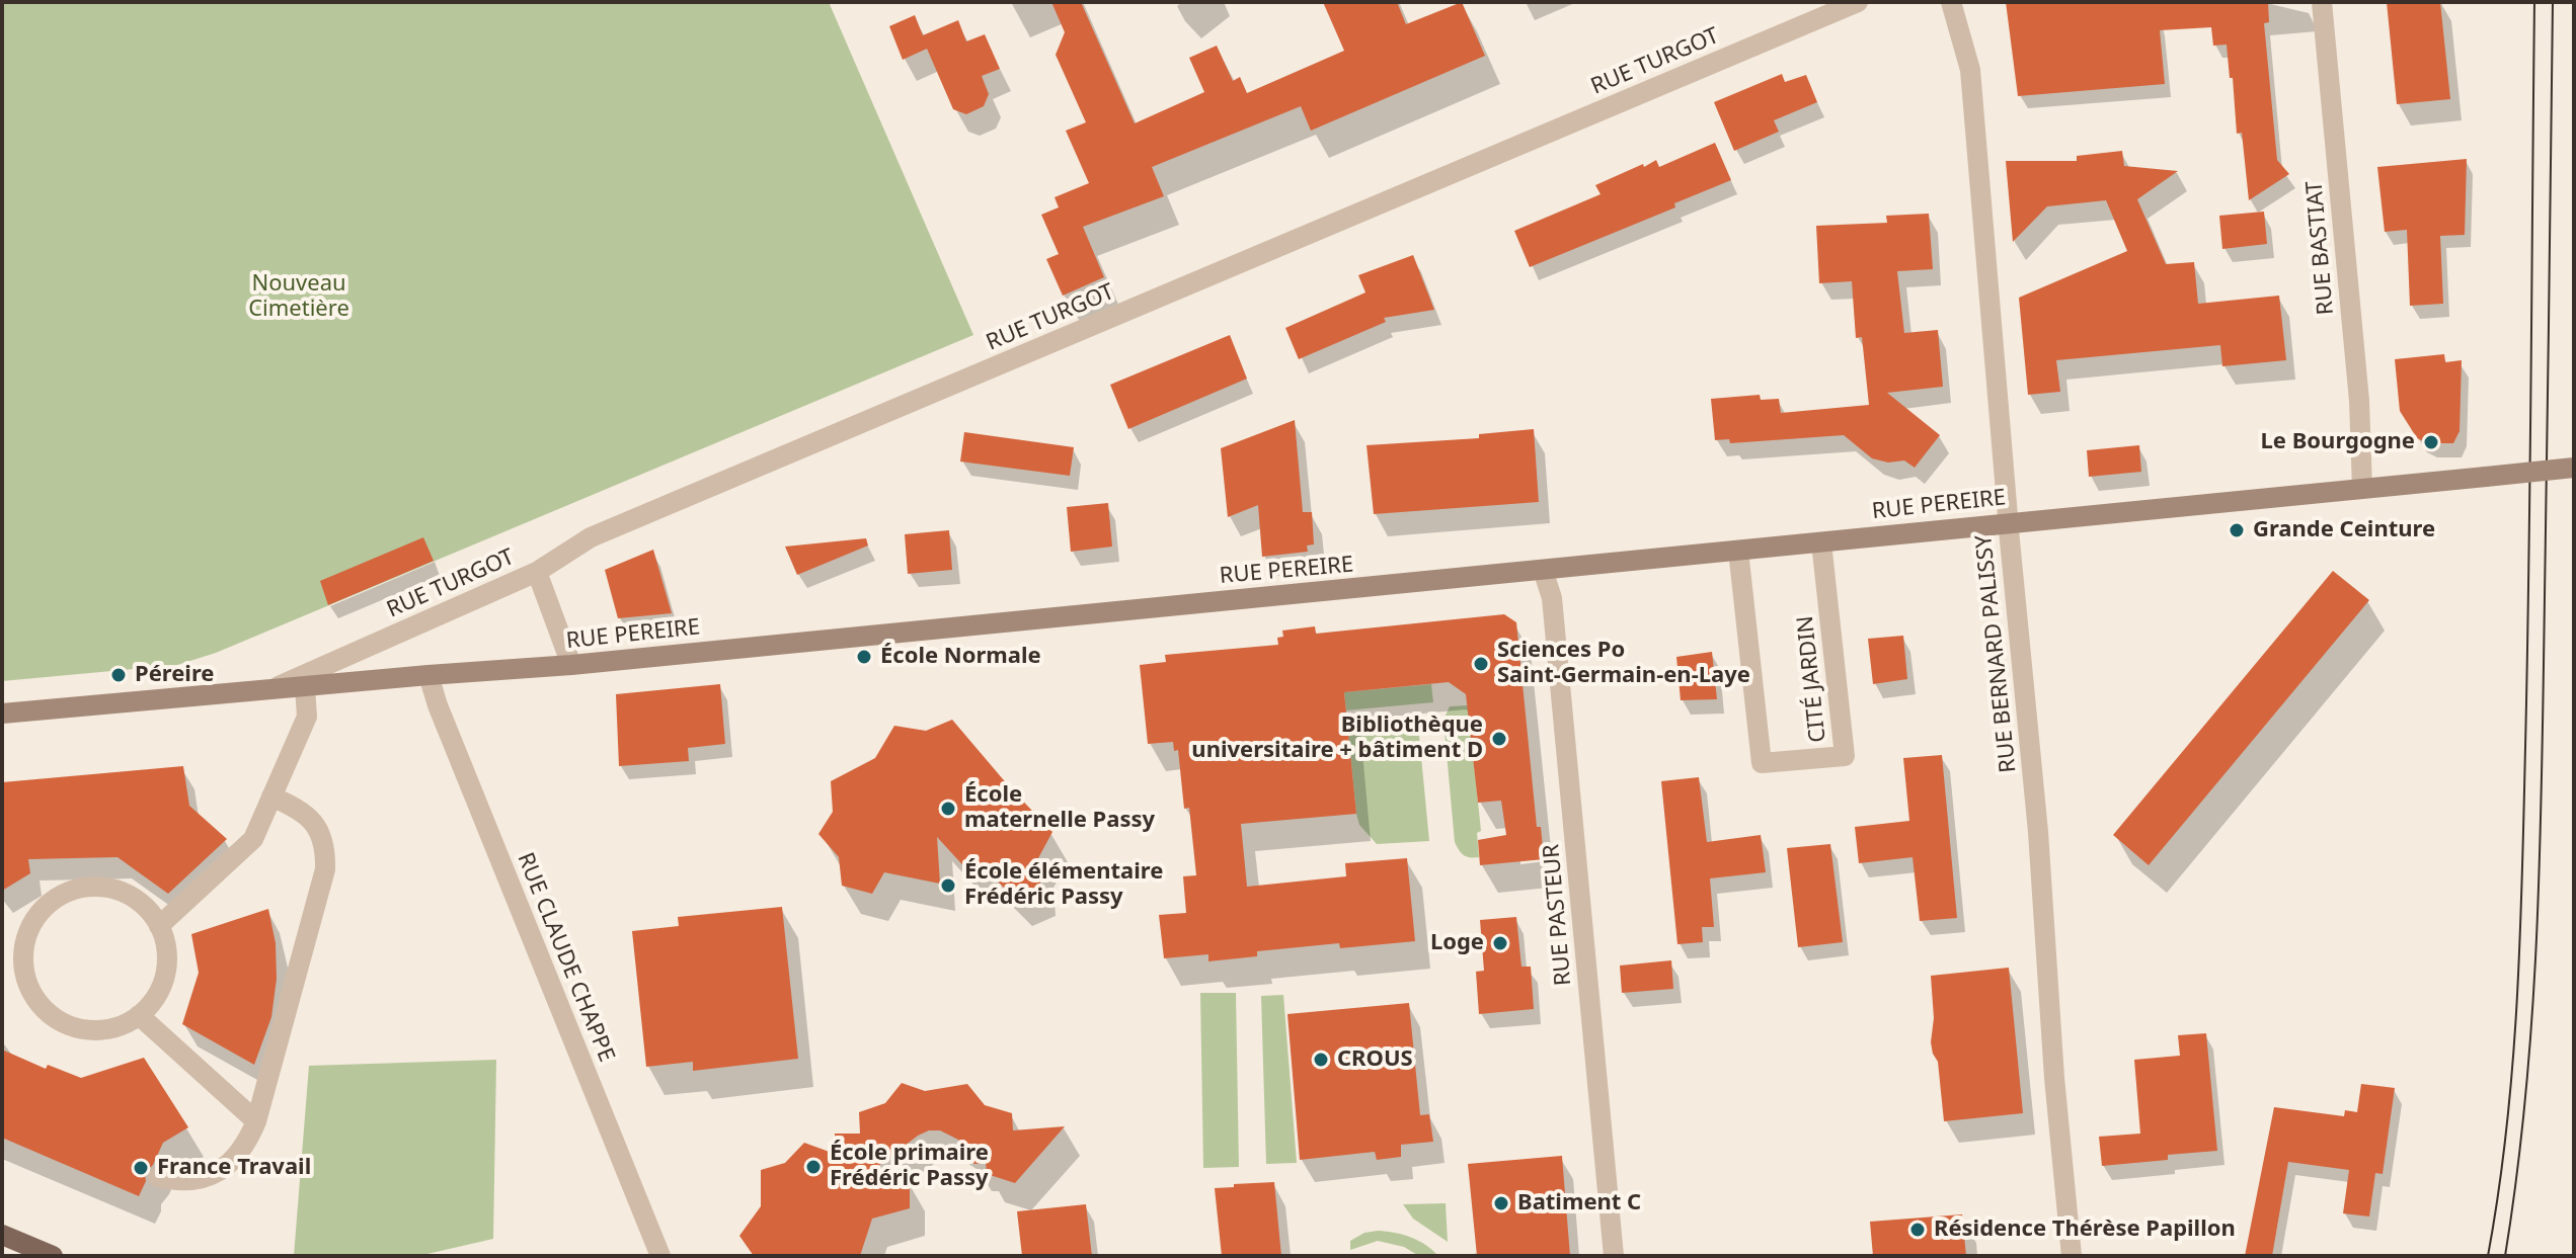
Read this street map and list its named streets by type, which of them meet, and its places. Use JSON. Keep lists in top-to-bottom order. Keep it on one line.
{"streets":{"street":["RUE TURGOT","RUE BASTIAT","RUE PEREIRE","RUE BERNARD PALISSY","CITÉ JARDIN","RUE PASTEUR","RUE CLAUDE CHAPPE"]},"crossings":[["RUE TURGOT","RUE PEREIRE"],["RUE BASTIAT","RUE PEREIRE"],["RUE PEREIRE","RUE BERNARD PALISSY"],["RUE PEREIRE","CITÉ JARDIN"],["RUE PEREIRE","RUE PASTEUR"],["RUE PEREIRE","RUE CLAUDE CHAPPE"]],"parks":["Nouveau Cimetière"],"places":["Le Bourgogne","Grande Ceinture","École Normale","Sciences Po Saint-Germain-en-Laye","Péreire","Bibliothèque universitaire + bâtiment D","École maternelle Passy","École élémentaire Frédéric Passy","Loge","CROUS","École primaire Frédéric Passy","France Travail","Batiment C","Résidence Thérèse Papillon"]}
